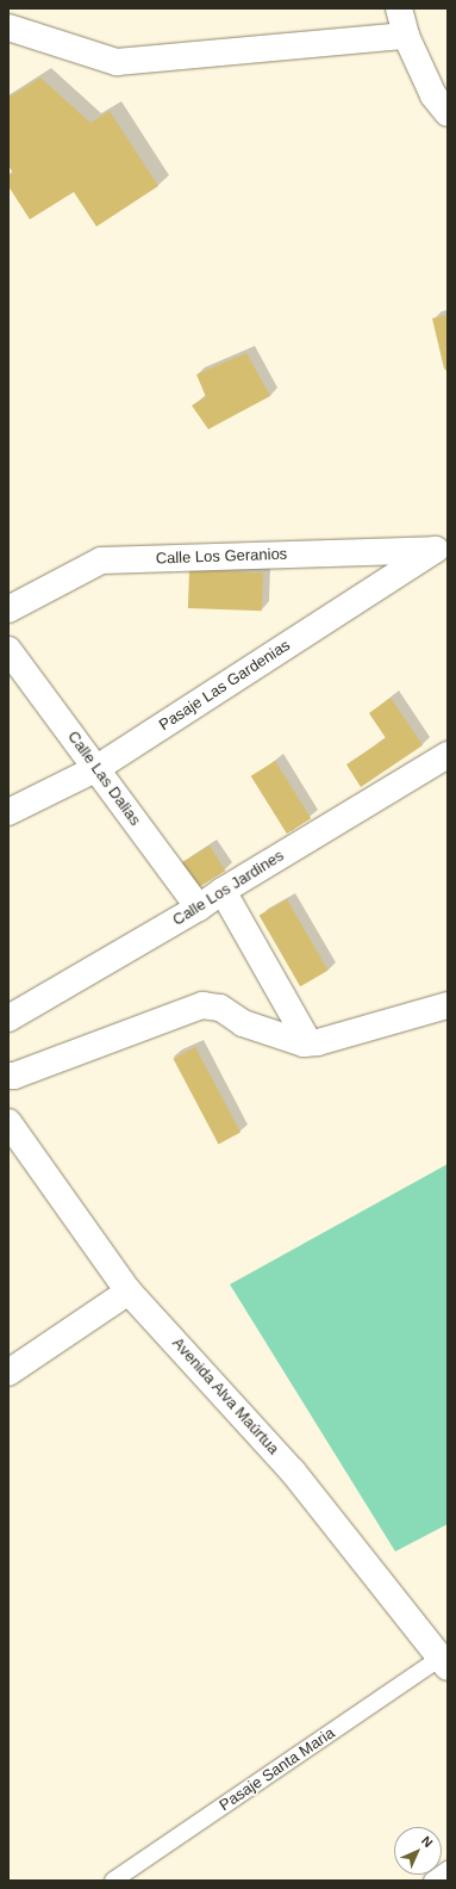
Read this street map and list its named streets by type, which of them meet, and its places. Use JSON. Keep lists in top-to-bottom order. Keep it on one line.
{"streets":{"street":["Calle Los Geranios","Pasaje Las Gardenias","Calle Las Dalias","Calle Los Jardines","Avenida Alva Maúrtua"],"lane":["Pasaje Santa Maria"]},"crossings":[["Calle Los Geranios","Pasaje Las Gardenias"],["Pasaje Las Gardenias","Calle Las Dalias"],["Calle Las Dalias","Calle Los Jardines"],["Avenida Alva Maúrtua","Pasaje Santa Maria"]],"north":"top right"}
